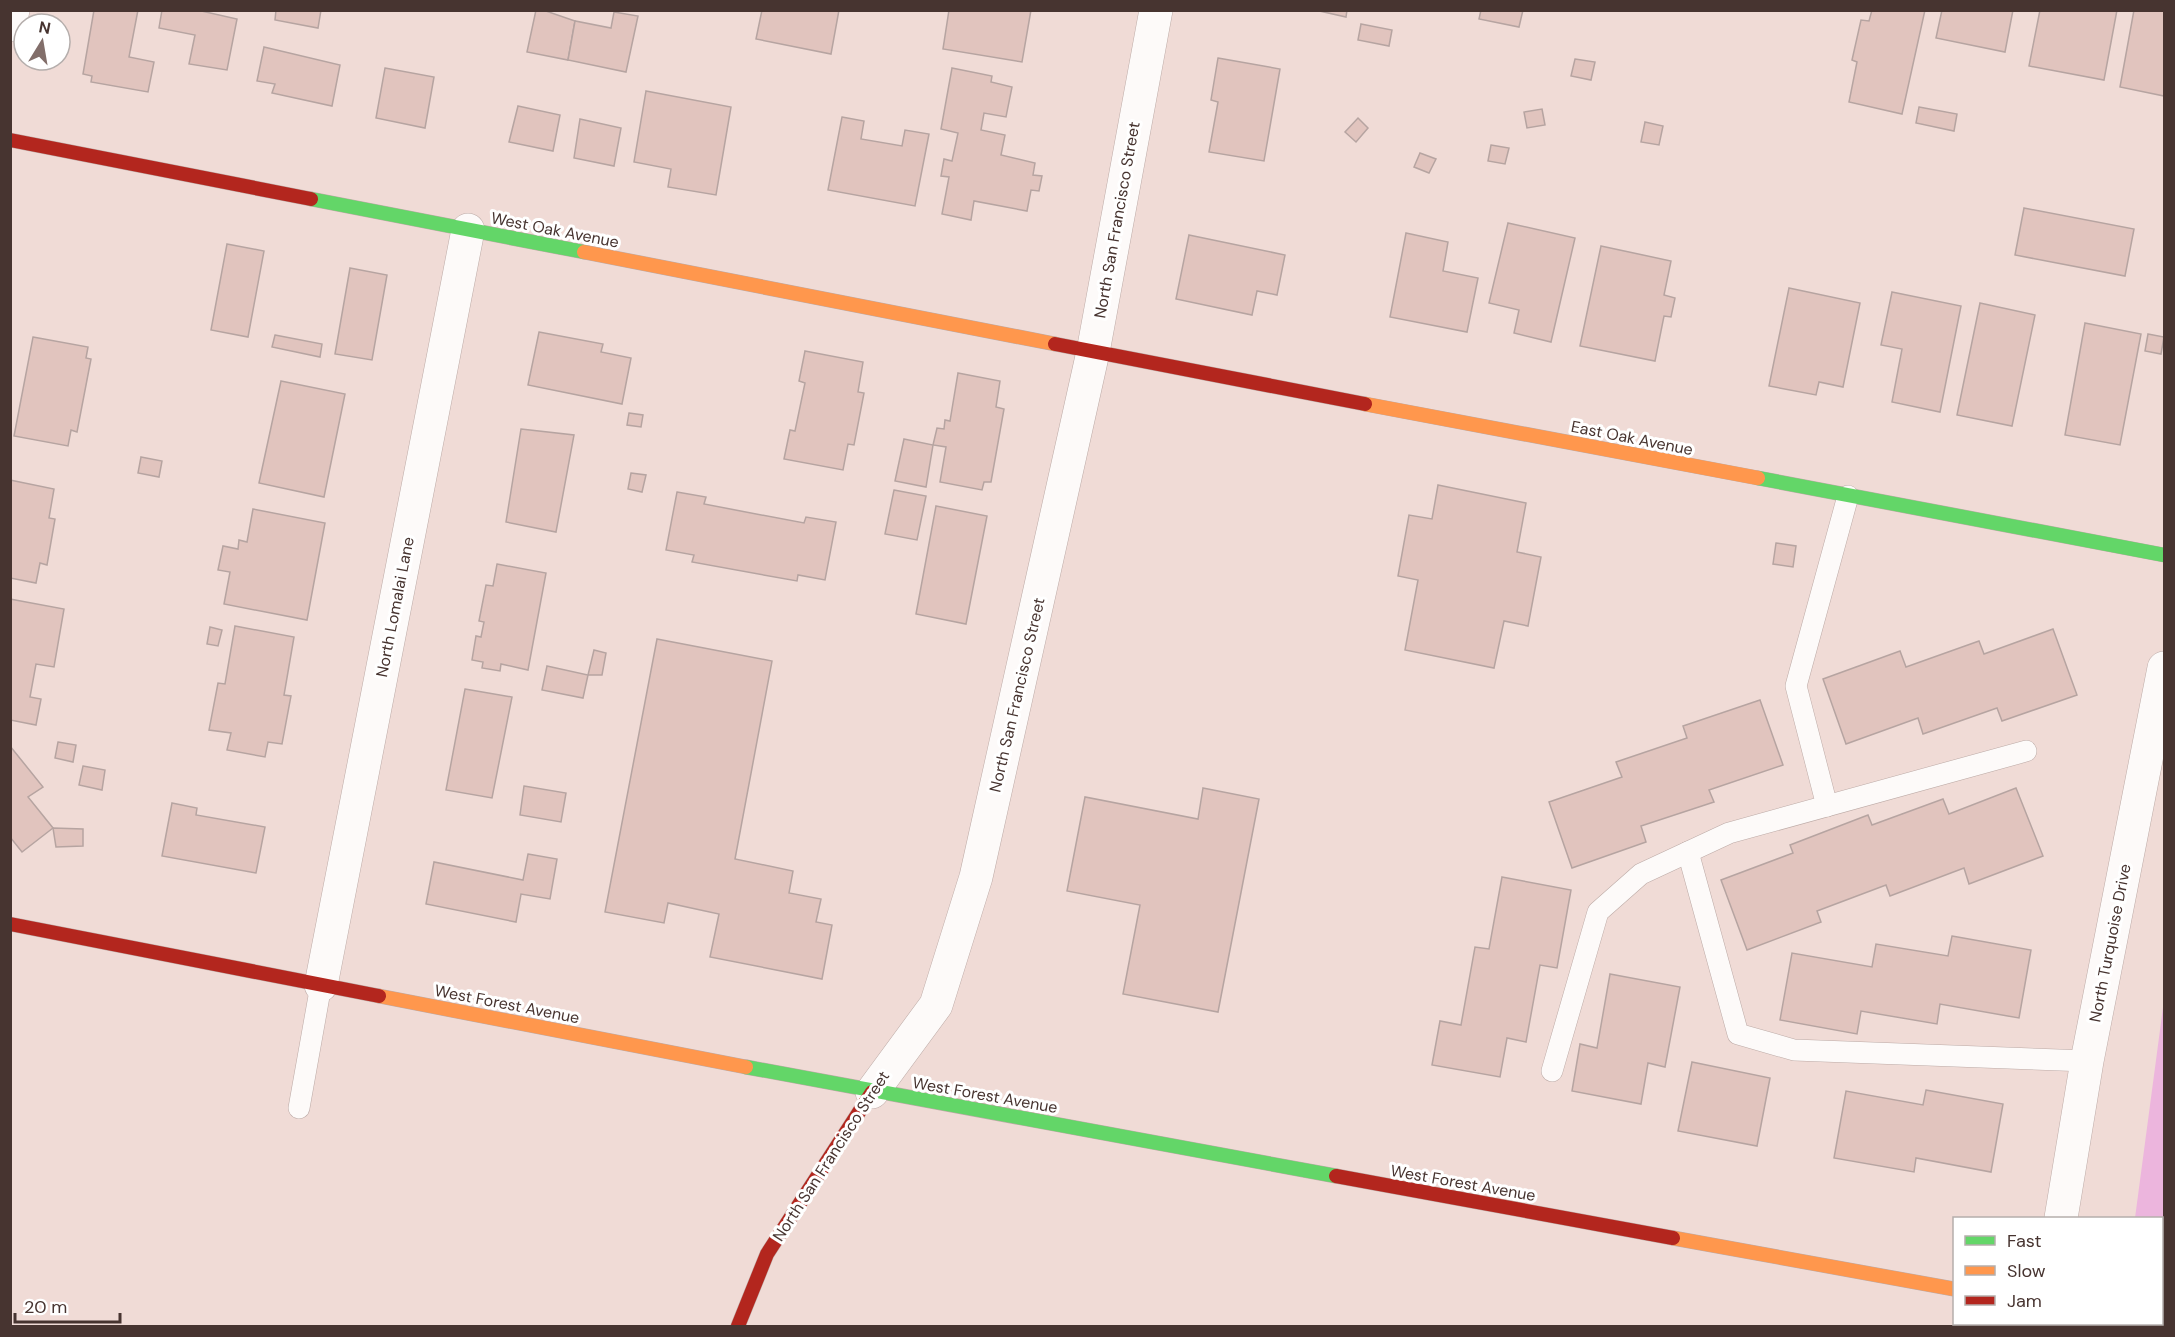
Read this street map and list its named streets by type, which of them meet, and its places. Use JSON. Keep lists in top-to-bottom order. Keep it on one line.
{"streets":{"street":["North San Francisco Street","West Oak Avenue","East Oak Avenue","North Lomalai Lane","North Turquoise Drive","West Forest Avenue"]},"crossings":[["North San Francisco Street","West Oak Avenue"],["North San Francisco Street","East Oak Avenue"],["North San Francisco Street","West Forest Avenue"],["West Oak Avenue","East Oak Avenue"],["West Oak Avenue","North Lomalai Lane"],["North Lomalai Lane","West Forest Avenue"]],"legend":["Fast","Slow","Jam"],"scale_bar":"20 m","north":"top"}
